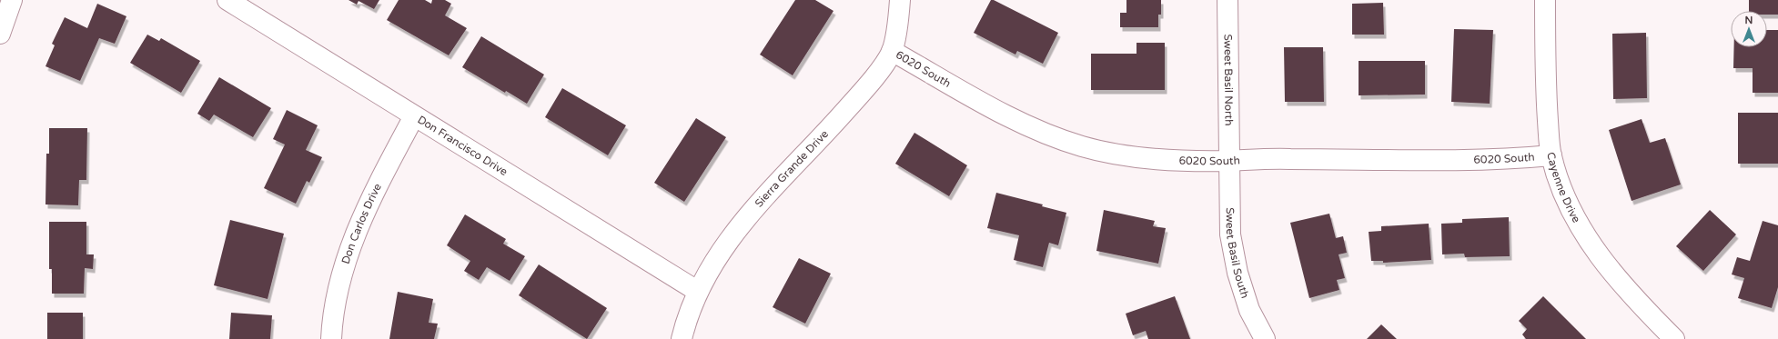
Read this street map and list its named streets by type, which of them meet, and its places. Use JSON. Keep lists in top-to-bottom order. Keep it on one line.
{"streets":{"street":["6020 South","Sweet Basil North","Don Francisco Drive","Sierra Grande Drive","Cayenne Drive","Don Carlos Drive","Sweet Basil South"]},"crossings":[["6020 South","Sweet Basil North"],["6020 South","Sierra Grande Drive"],["6020 South","Cayenne Drive"],["6020 South","Sweet Basil South"],["Sweet Basil North","Sweet Basil South"],["Don Francisco Drive","Sierra Grande Drive"],["Don Francisco Drive","Don Carlos Drive"]],"north":"top"}
